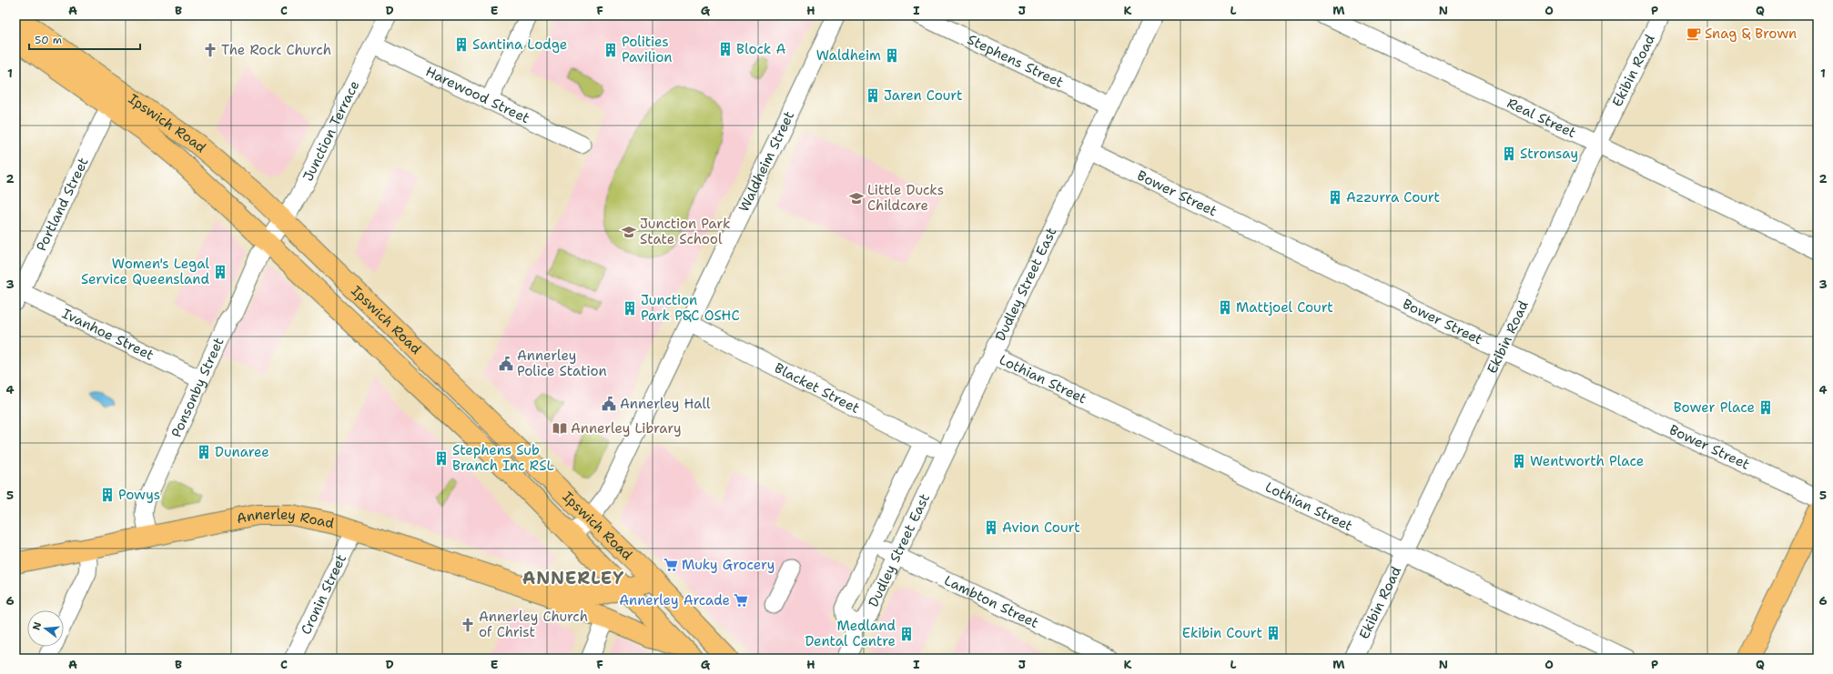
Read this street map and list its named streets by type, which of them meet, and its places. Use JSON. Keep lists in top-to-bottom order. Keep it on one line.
{"streets":{"main road":["Ipswich Road","Annerley Road"],"street":["Stephens Street","Ekibin Road","Harewood Street","Real Street","Junction Terrace","Waldheim Street","Bower Street","Portland Street","Dudley Street East","Ivanhoe Street","Lothian Street","Ponsonby Street","Blacket Street","Cronin Street","Lambton Street"]},"crossings":[["Stephens Street","Dudley Street East"],["Ekibin Road","Real Street"],["Ekibin Road","Bower Street"],["Ekibin Road","Lothian Street"],["Harewood Street","Junction Terrace"],["Ipswich Road","Junction Terrace"],["Ipswich Road","Waldheim Street"],["Ipswich Road","Portland Street"],["Ipswich Road","Ponsonby Street"],["Ipswich Road","Annerley Road"],["Junction Terrace","Ponsonby Street"],["Waldheim Street","Blacket Street"],["Bower Street","Dudley Street East"],["Portland Street","Ivanhoe Street"],["Dudley Street East","Lothian Street"],["Dudley Street East","Blacket Street"],["Dudley Street East","Lambton Street"],["Ivanhoe Street","Ponsonby Street"],["Ponsonby Street","Annerley Road"],["Annerley Road","Cronin Street"]],"districts":["ANNERLEY"],"places":{"cafe":["Snag & Brown"],"building":["Santina Lodge","Block A","Polities Pavilion","Waldheim","Jaren Court","Stronsay","Azzurra Court","Women's Legal Service Queensland","Mattjoel Court","Junction Park P&C OSHC","Bower Place","Dunaree","Stephens Sub Branch Inc RSL","Wentworth Place","Powys","Avion Court","Ekibin Court","Medland Dental Centre"],"church":["The Rock Church","Annerley Church of Christ"],"school or university":["Little Ducks Childcare","Junction Park State School"],"public building":["Annerley Police Station","Annerley Hall"],"library":["Annerley Library"],"supermarket":["Muky Grocery","Annerley Arcade"]},"scale_bar":"50 m","north":"left","grid":{"columns":["A","B","C","D","E","F","G","H","I","J","K","L","M","N","O","P","Q"],"rows":["1","2","3","4","5","6"]}}
